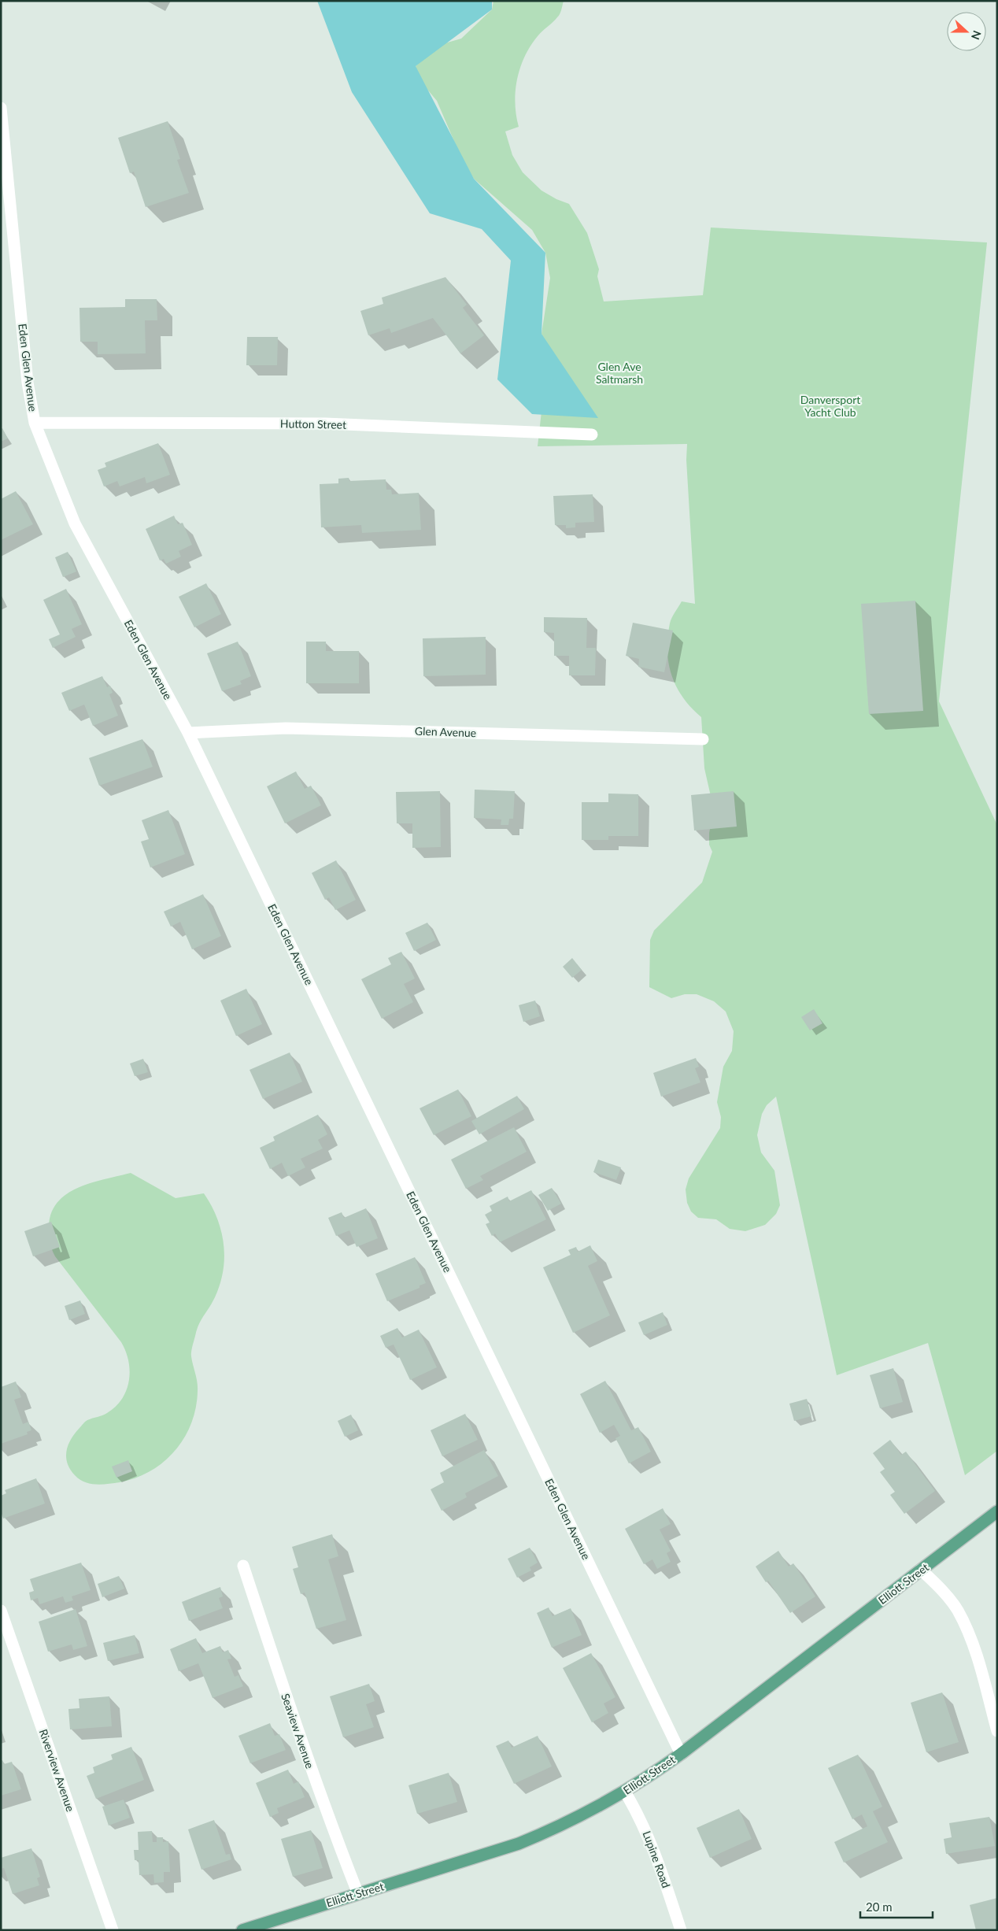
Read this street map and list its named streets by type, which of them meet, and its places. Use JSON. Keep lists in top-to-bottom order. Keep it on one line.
{"streets":{"main road":["Elliott Street"],"street":["Eden Glen Avenue","Hutton Street","Glen Avenue","Seaview Avenue","Riverview Avenue","Lupine Road"]},"crossings":[["Eden Glen Avenue","Hutton Street"],["Eden Glen Avenue","Glen Avenue"],["Eden Glen Avenue","Elliott Street"],["Elliott Street","Seaview Avenue"],["Elliott Street","Lupine Road"]],"parks":["Glen Ave Saltmarsh","Danversport Yacht Club"],"scale_bar":"20 m","north":"right"}
